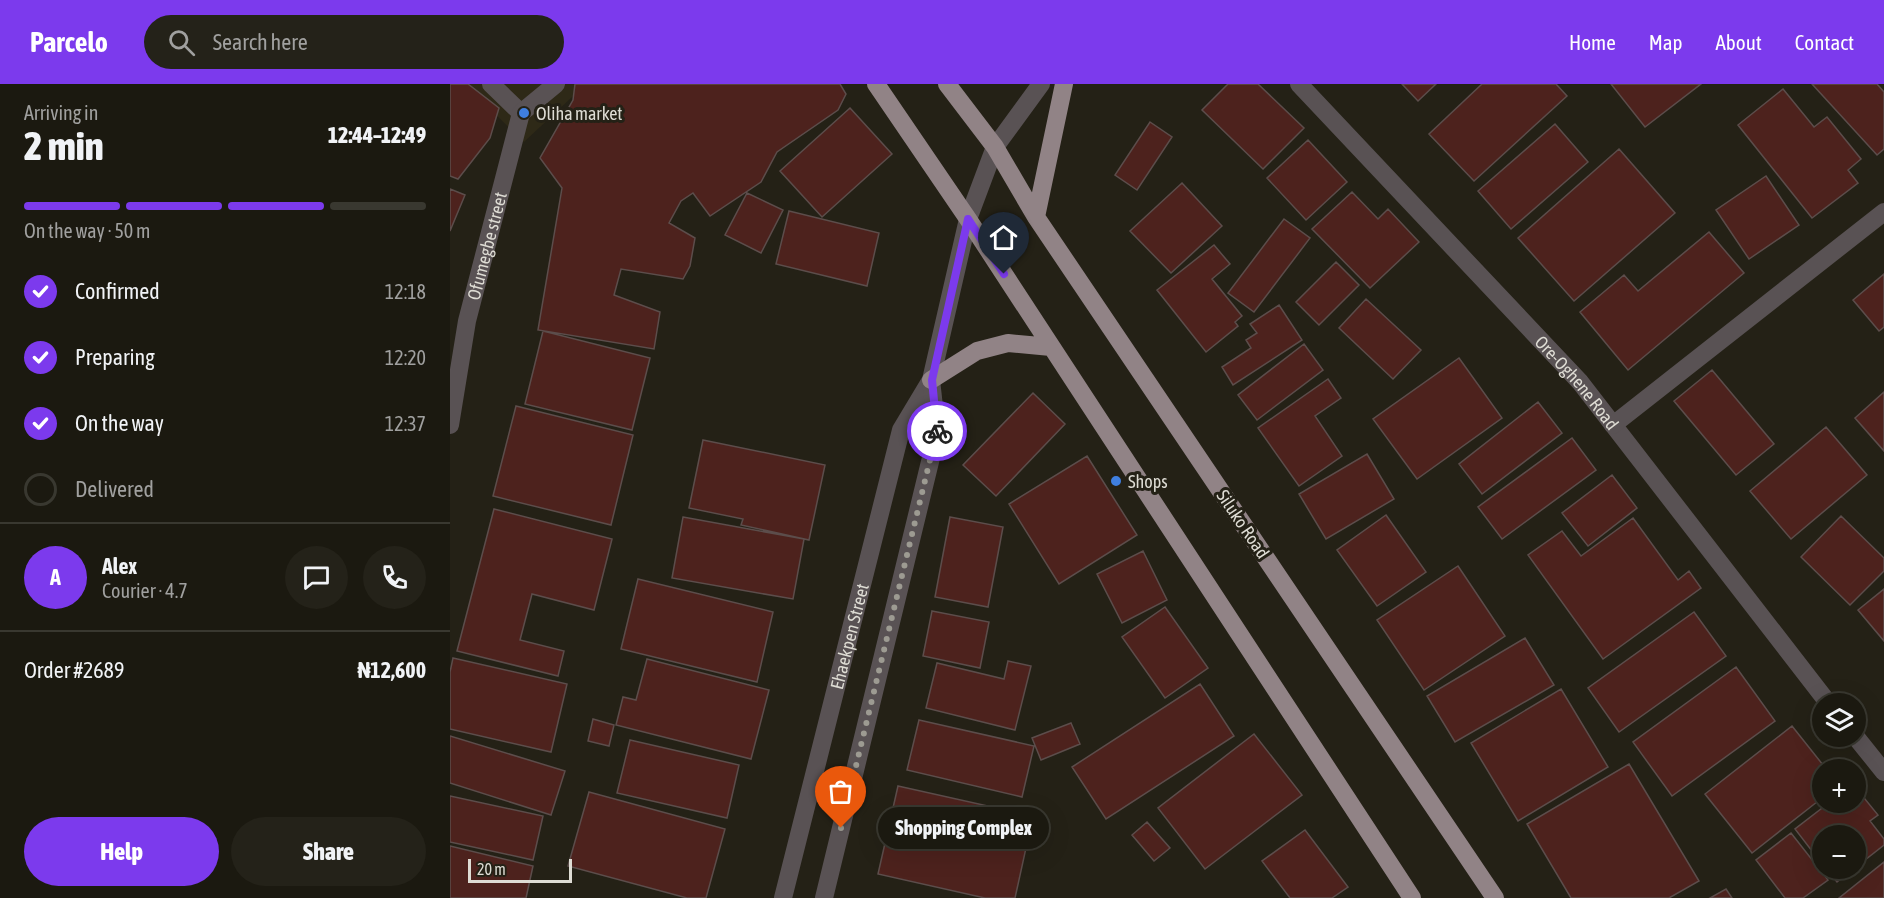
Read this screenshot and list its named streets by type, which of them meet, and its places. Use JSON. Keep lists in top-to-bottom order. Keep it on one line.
{"streets":{"main road":["Siluko Road"],"street":["Ofumegbe street","Ore-Oghene Road","Ehaekpen Street"]},"crossings":[["Siluko Road","Ehaekpen Street"]],"places":["Oliha market","Shops","Shopping Complex"],"scale_bar":"20 m","page":{"header":"Parcelo","search":"Search here","nav":["Home","Map","About","Contact"],"heading":["2 min","Arriving in","12:44–12:49"],"panel":["Alex","Courier · 4.7","Order #2689","₦12,600"],"bar":"On the way · 50 m","list":[["Confirmed","12:18"],["Preparing","12:20"],["On the way","12:37"],"Delivered"],"round":"A","map_buttons":["+","−"],"buttons":["Help","Share"],"bubble":"Shopping Complex","scale":"20 m"}}
